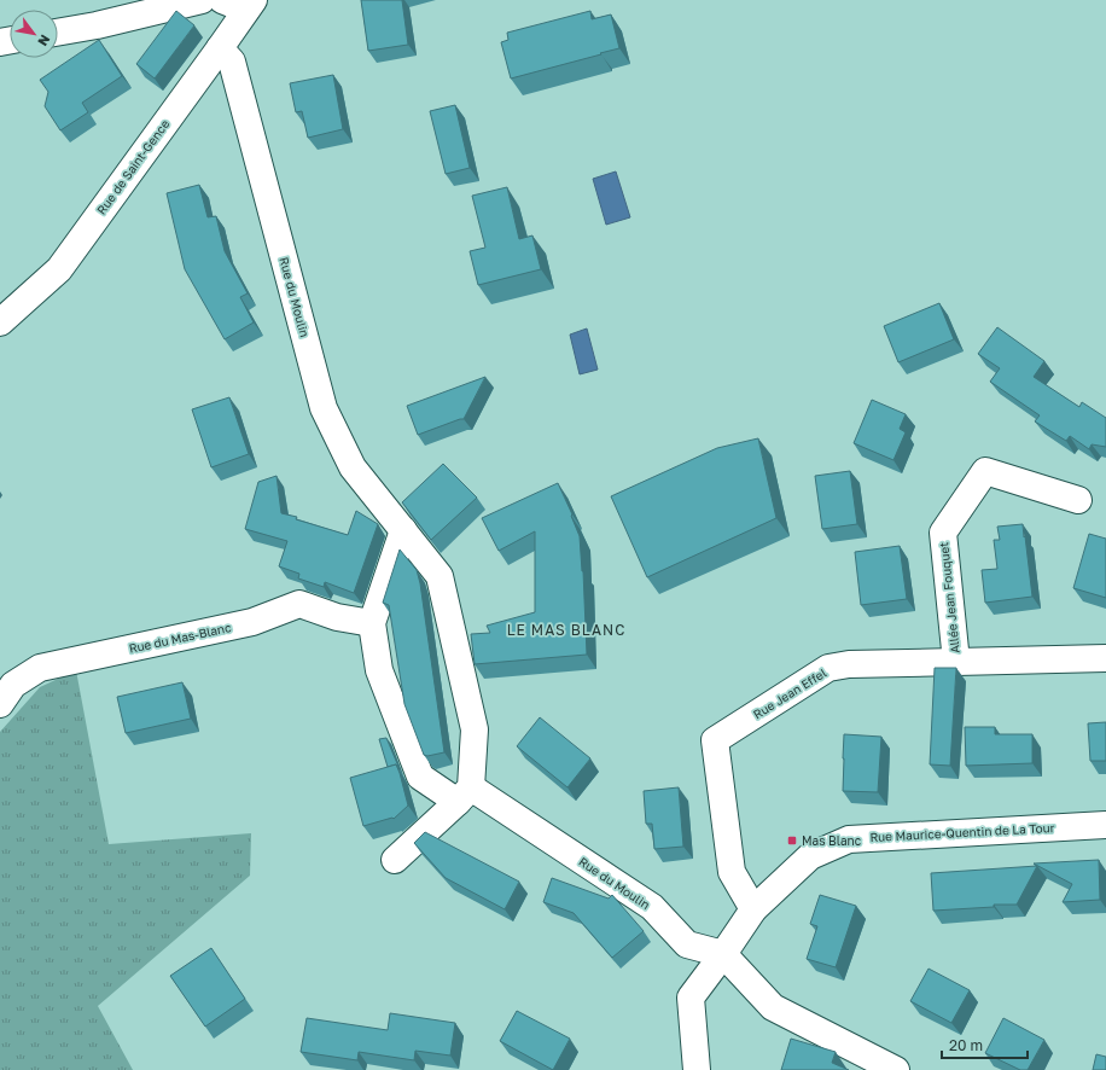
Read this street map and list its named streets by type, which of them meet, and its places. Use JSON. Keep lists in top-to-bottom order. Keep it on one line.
{"streets":{"street":["Rue de Saint-Gence","Rue du Moulin","Allée Jean Fouquet","Rue du Mas-Blanc","Rue Jean Effel","Rue Maurice-Quentin de La Tour"]},"crossings":[["Rue de Saint-Gence","Rue du Moulin"],["Rue du Moulin","Rue du Mas-Blanc"],["Rue du Moulin","Rue Maurice-Quentin de La Tour"],["Allée Jean Fouquet","Rue Jean Effel"],["Rue Jean Effel","Rue Maurice-Quentin de La Tour"]],"districts":["LE MAS BLANC"],"places":{"transit":["Mas Blanc"]},"scale_bar":"20 m","north":"bottom right"}
